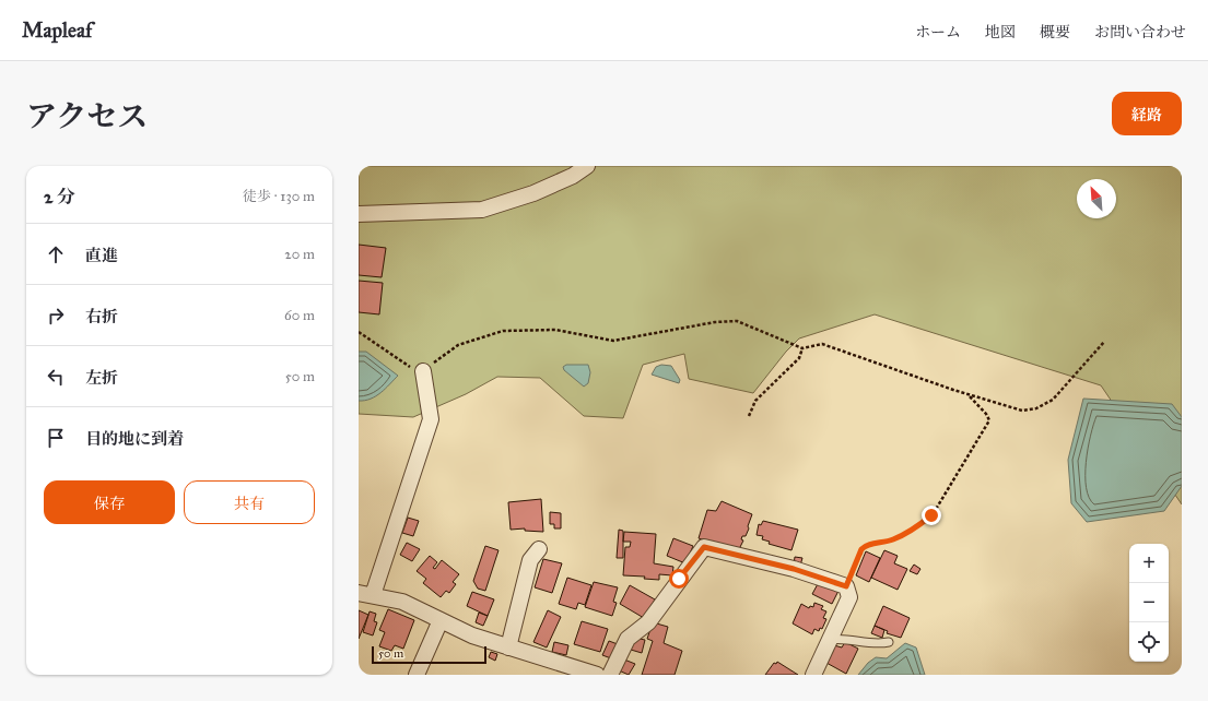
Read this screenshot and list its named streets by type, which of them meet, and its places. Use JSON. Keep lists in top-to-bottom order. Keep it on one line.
{"scale_bar":"50 m","north":"top left","page":{"header":"Mapleaf","nav":["ホーム","地図","概要","お問い合わせ"],"title":"アクセス","buttons":["経路",["保存","共有"]],"heading":["2 分","徒歩 · 130 m"],"list":[["直進","20 m"],["右折","60 m"],["左折","50 m"],"目的地に到着"],"map_buttons":["+","−"],"scale":"50 m"}}
